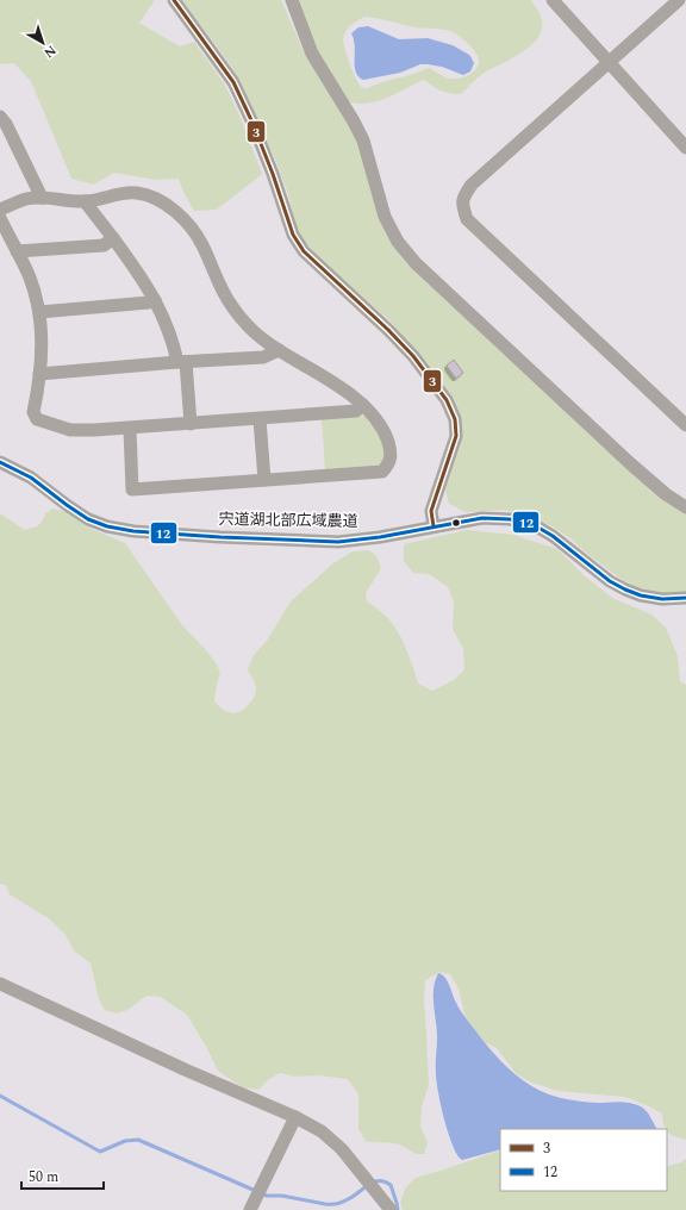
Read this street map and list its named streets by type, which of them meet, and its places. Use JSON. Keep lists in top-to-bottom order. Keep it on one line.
{"streets":{"street":["宍道湖北部広域農道"]},"lines":["transit line 3","transit line 12"],"legend":["3","12"],"scale_bar":"50 m","north":"bottom right"}
